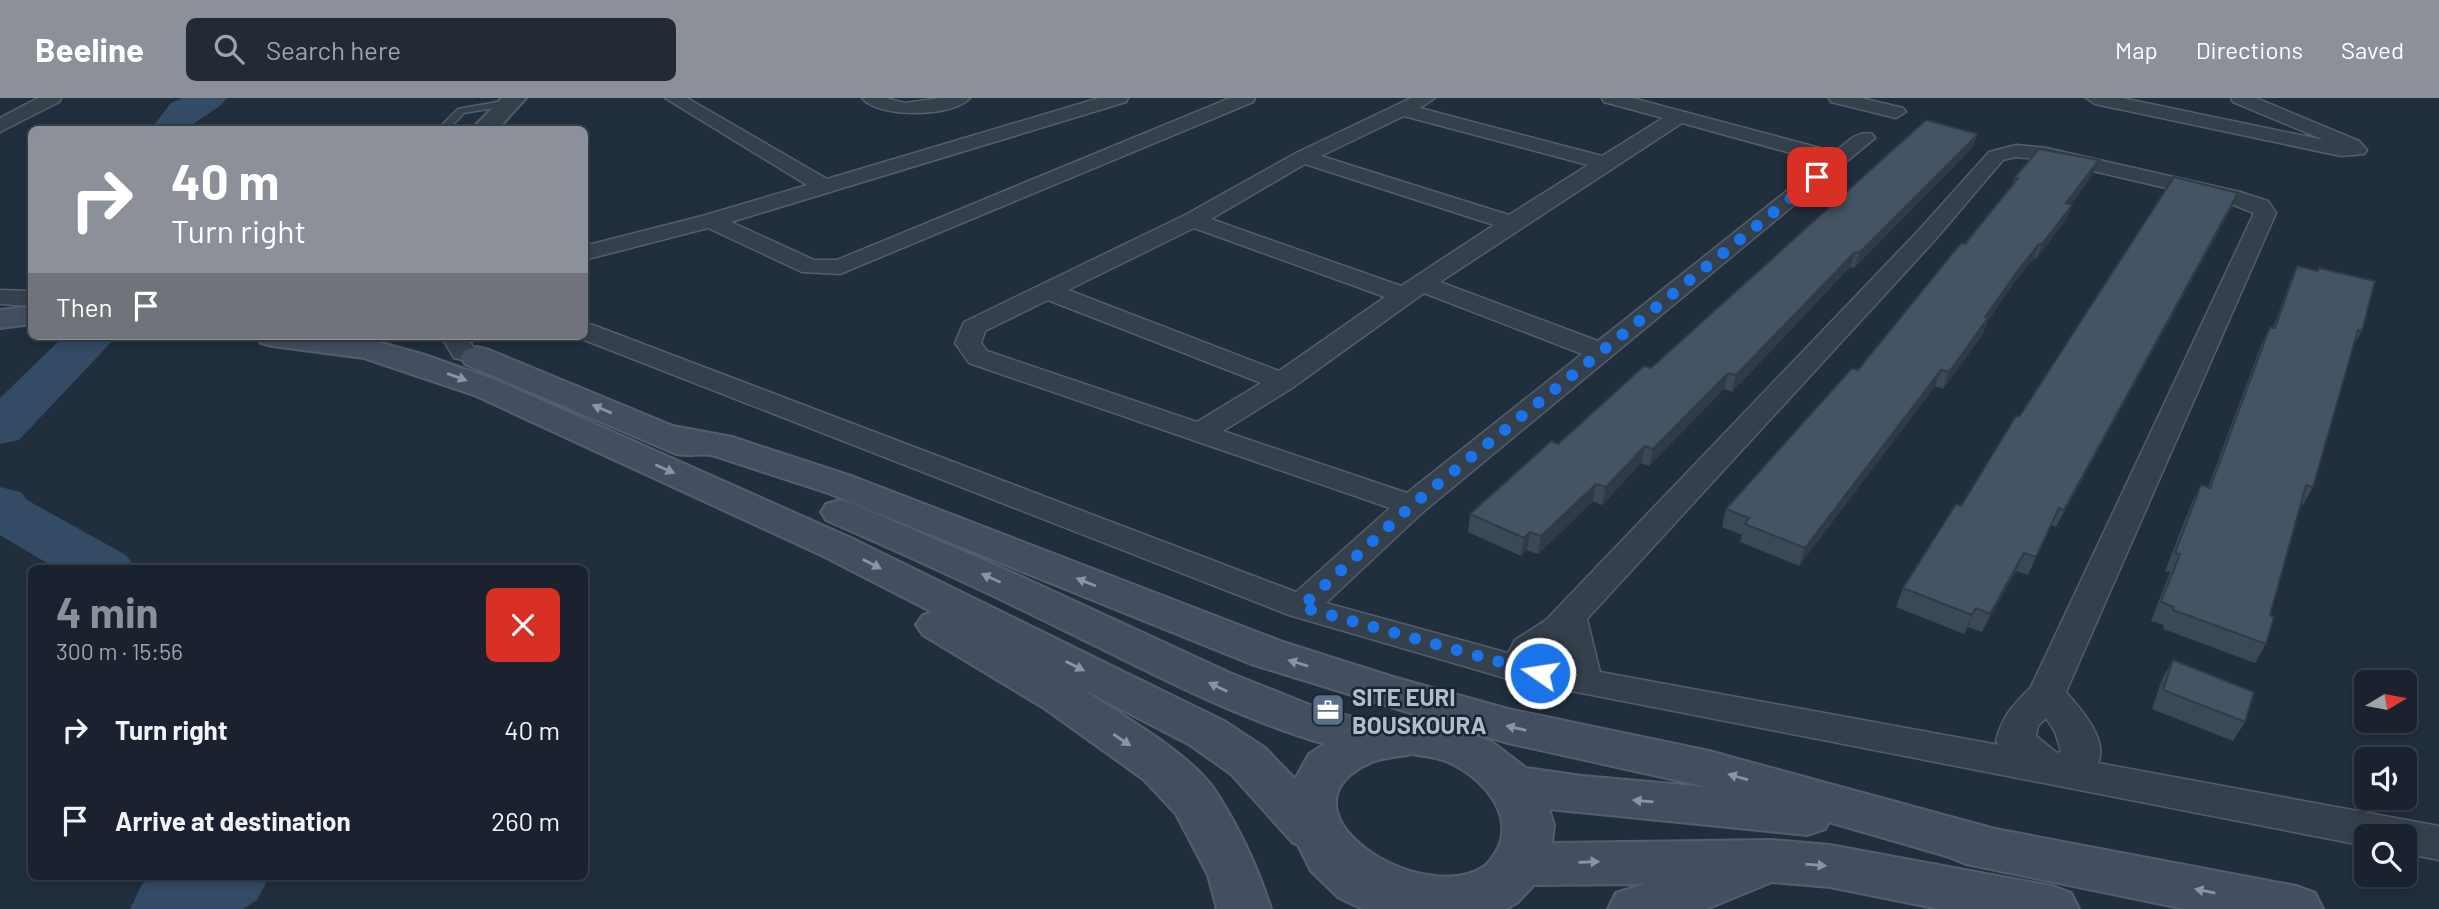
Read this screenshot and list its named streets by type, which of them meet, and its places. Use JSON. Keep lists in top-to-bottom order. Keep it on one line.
{"places":{"office":["SITE EURI BOUSKOURA"]},"north":"right","page":{"header":"Beeline","search":"Search here","nav":["Map","Directions","Saved"],"turn":["40 m","Turn right"],"then":"Then","heading":["4 min","300 m · 15:56"],"list":[{"name":"Turn right","value":"40 m"},{"name":"Arrive at destination","value":"260 m"}]}}
